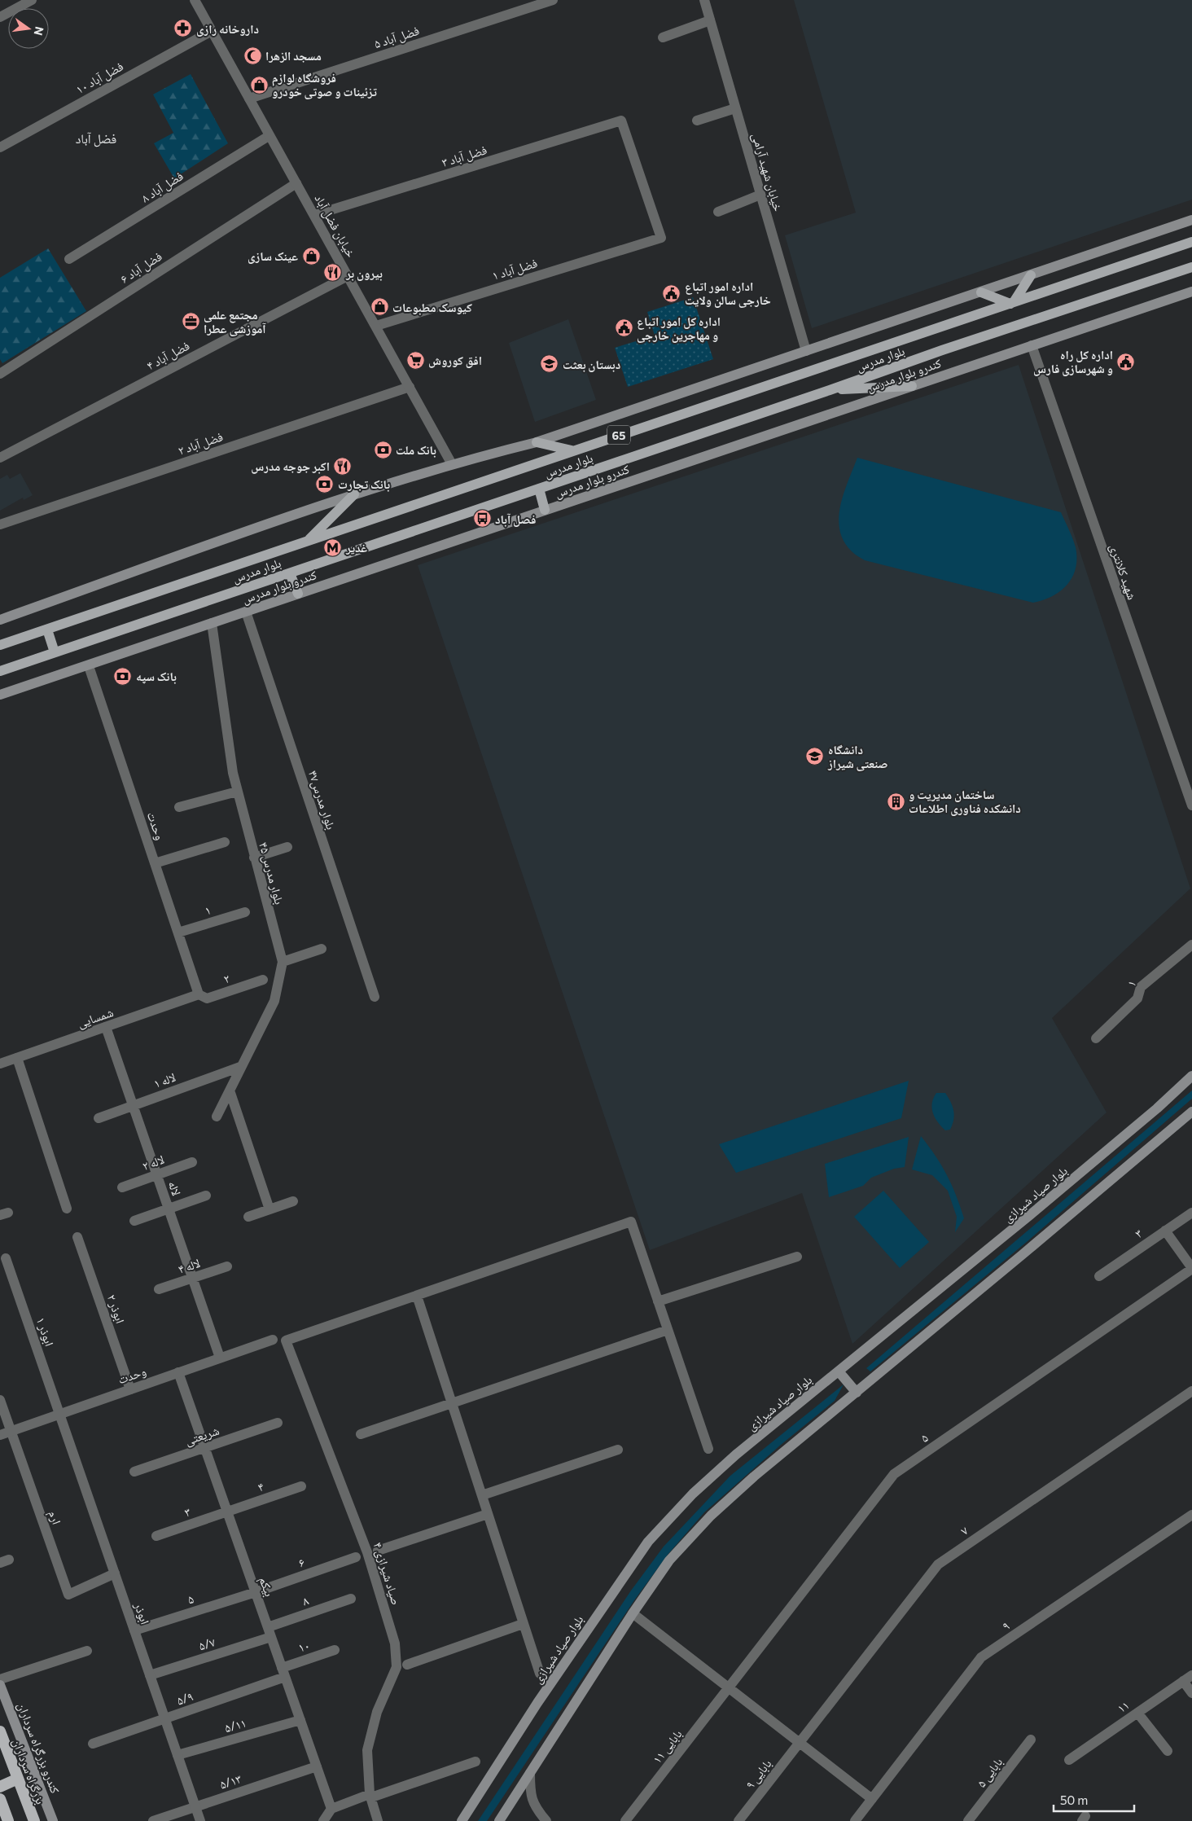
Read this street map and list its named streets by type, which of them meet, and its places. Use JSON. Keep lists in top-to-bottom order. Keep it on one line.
{"streets":{"highway":["بزرگراه سرداران"],"main road":["بلوار مدرس","کندرو بلوار مدرس","65","بلوار صیاد شیرازی","کندرو بزرگراه سرداران"],"street":["فضل آباد ۵","فضل آباد ۱۰","فضل آباد ۳","خیابان شهید آرامی","فضل آباد ۸","خیابان فضل آباد","فضل آباد ۶","فضل آباد ۱","فضل آباد ۴","فضل آباد ۲","شهید کلانتری","بلوار مدرس۴۷","وحدت","۴۵ بلوار مدرس","۱","۲","شمسایی","لاله ۱","لاله ۲","لاله","۳","لاله ۴","ابوذر ۲","ابوذر ۱","شریعتی","۵","۴","ارم","۷","۶","صیاد شیرازی ۴","بیکم","۸","ابوذر","۹","۵/۷","۱۰","۵/۹","۱۱","۵/۱۱","بابایی ۱۱","بابایی ۵","بابایی ۹","۵/۱۳"]},"crossings":[["فضل آباد ۵","خیابان فضل آباد"],["فضل آباد ۱۰","خیابان فضل آباد"],["فضل آباد ۳","خیابان فضل آباد"],["فضل آباد ۳","فضل آباد ۱"],["فضل آباد ۸","خیابان فضل آباد"],["خیابان فضل آباد","فضل آباد ۶"],["خیابان فضل آباد","فضل آباد ۱"],["خیابان فضل آباد","فضل آباد ۴"],["خیابان فضل آباد","فضل آباد ۲"],["کندرو بلوار مدرس","شهید کلانتری"],["کندرو بلوار مدرس","بلوار مدرس۴۷"],["کندرو بلوار مدرس","وحدت"],["کندرو بلوار مدرس","۴۵ بلوار مدرس"],["وحدت","۱"],["وحدت","۲"],["وحدت","شمسایی"],["وحدت","لاله"],["وحدت","ابوذر ۲"],["وحدت","ابوذر ۱"],["وحدت","ارم"],["وحدت","بیکم"],["وحدت","ابوذر"],["۴۵ بلوار مدرس","لاله ۱"],["۲","شمسایی"],["شمسایی","لاله"],["لاله ۱","لاله"],["لاله ۲","لاله"],["لاله","لاله ۴"],["۳","۴"],["۳","بیکم"],["ابوذر ۱","ابوذر"],["شریعتی","بیکم"],["۵","۶"],["۵","بیکم"],["۵","ابوذر"],["۵","بابایی ۱۱"],["۴","بیکم"],["ارم","ابوذر"],["۷","بابایی ۹"],["۶","بیکم"],["بیکم","۸"],["بیکم","۵/۷"],["بیکم","۱۰"],["بیکم","۵/۹"],["بیکم","۵/۱۱"],["بیکم","۵/۱۳"],["۸","۵/۷"],["ابوذر","۵/۷"],["ابوذر","۵/۹"],["ابوذر","۵/۱۱"],["ابوذر","۵/۱۳"],["۱۰","۵/۹"]],"districts":["فضل آباد"],"places":{"pharmacy":["داروخانه رازی"],"mosque":["مسجد الزهرا"],"shop":["فروشگاه لوازم تزئینات و صوتی خودرو","عینک سازی","کیوسک مطبوعات"],"restaurant":["بیرون بر","اکبر جوجه مدرس"],"public building":["اداره امور اتباع خارجی سالن ولایت","اداره کل امور اتباع و مهاجرین خارجی","اداره کل راه و شهرسازی فارس"],"office":["مجتمع علمی آموزشی عطرا"],"supermarket":["افق کوروش"],"school or university":["دبستان بعثت","دانشگاه صنعتی شیراز"],"bank":["بانک ملت","بانک تجارت","بانک سپه"],"bus stop":["فصل آباد"],"metro station":["غدیر"],"building":["ساختمان مدیریت و دانشکده فناوری اطلاعات"]},"scale_bar":"50 m","north":"right"}
